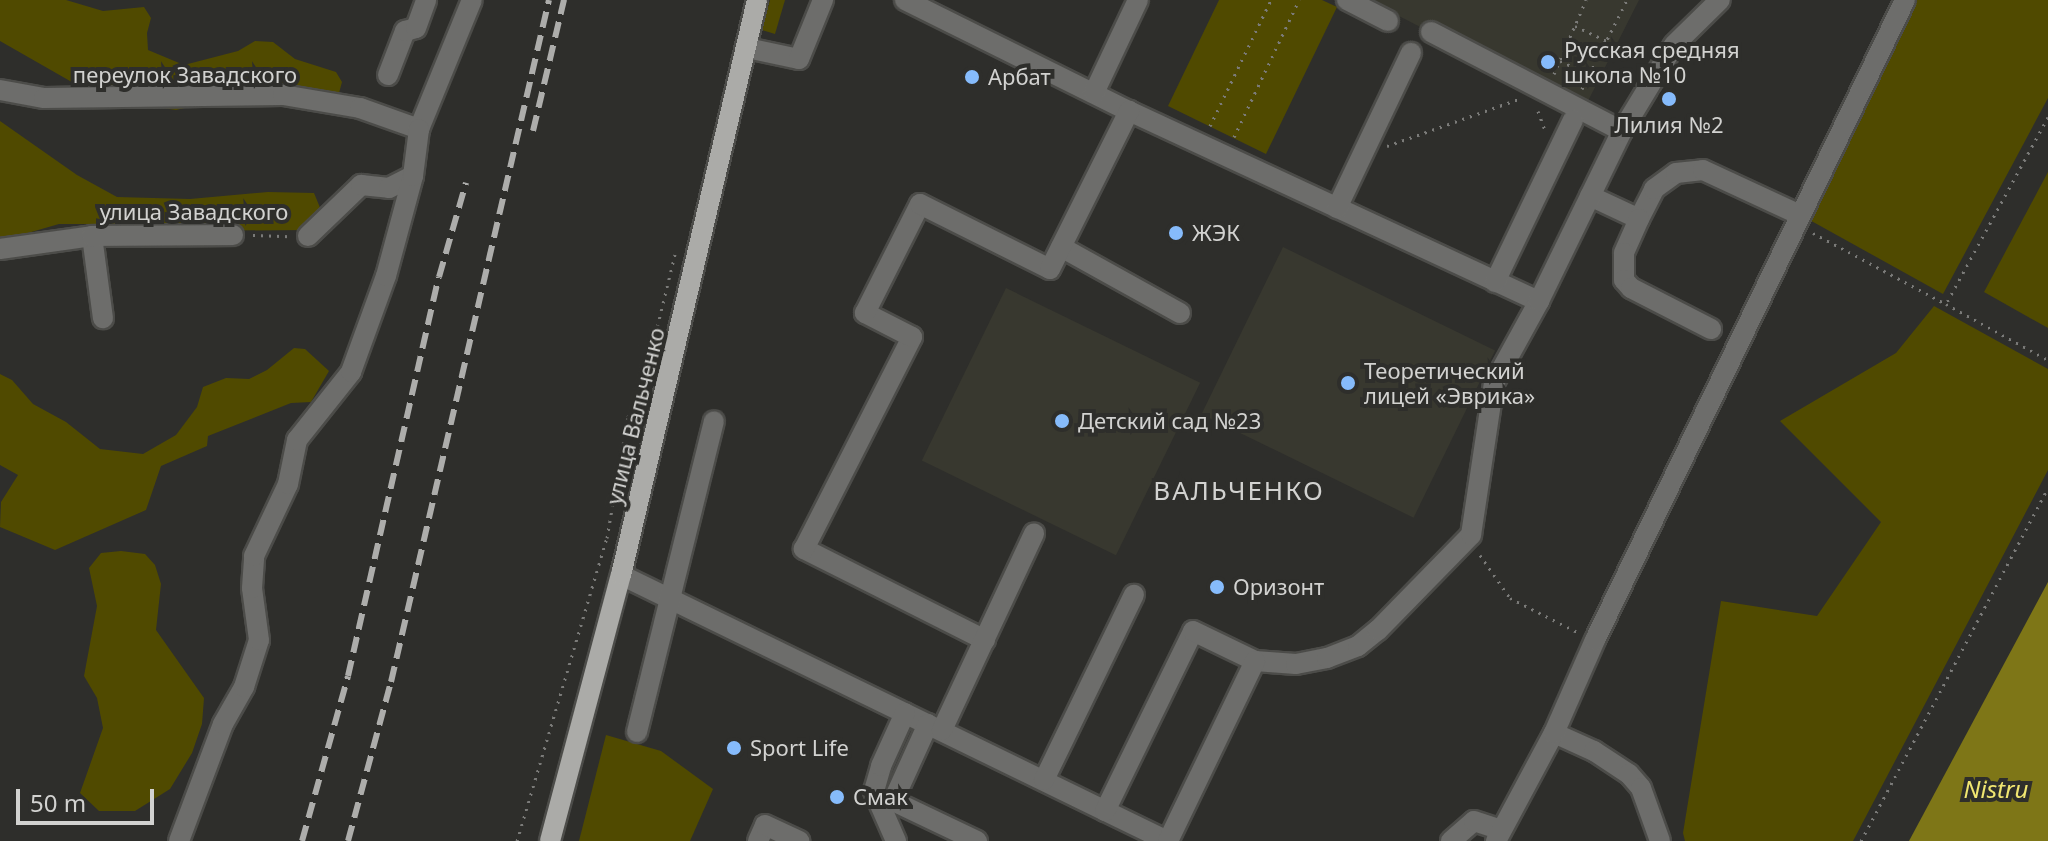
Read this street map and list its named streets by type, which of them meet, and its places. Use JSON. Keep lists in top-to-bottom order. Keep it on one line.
{"streets":{"main road":["улица Вальченко"],"street":["переулок Завадского","улица Завадского"]},"districts":["ВАЛЬЧЕНКО"],"water":["Nistru"],"places":["Русская средняя школа №10","Арбат","Лилия №2","ЖЭК","Теоретический лицей «Эврика»","Детский сад №23","Оризонт","Sport Life","Смак"],"scale_bar":"50 m"}
